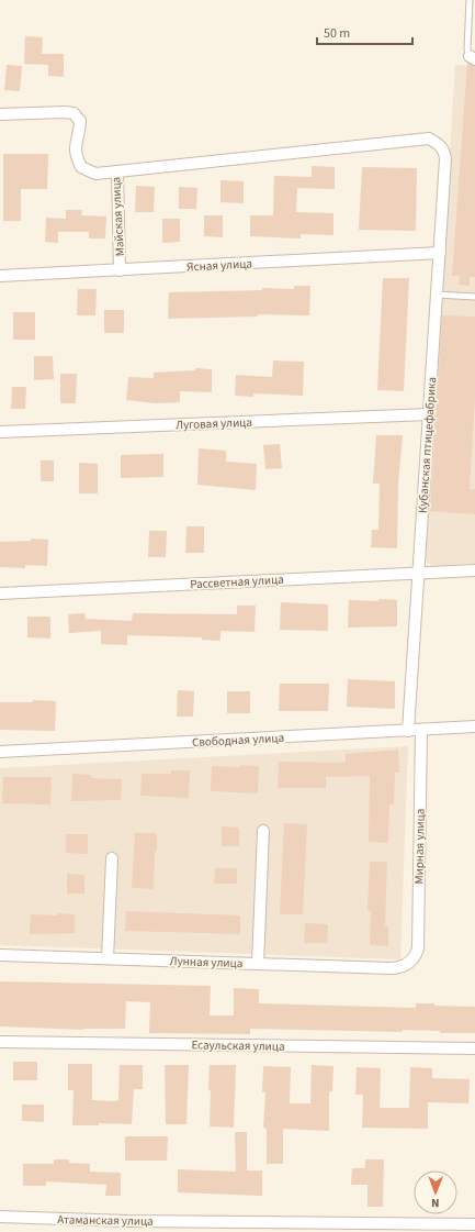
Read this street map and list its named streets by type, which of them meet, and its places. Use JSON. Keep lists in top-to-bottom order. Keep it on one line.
{"streets":{"street":["Майская улица","Ясная улица","Луговая улица","Кубанская птицефабрика","Рассветная улица","Свободная улица","Мирная улица","Лунная улица","Есаульская улица","Атаманская улица"]},"crossings":[["Майская улица","Ясная улица"],["Майская улица","Кубанская птицефабрика"],["Ясная улица","Кубанская птицефабрика"],["Луговая улица","Кубанская птицефабрика"],["Кубанская птицефабрика","Рассветная улица"],["Кубанская птицефабрика","Свободная улица"],["Свободная улица","Мирная улица"],["Мирная улица","Лунная улица"]],"scale_bar":"50 m","north":"bottom"}
